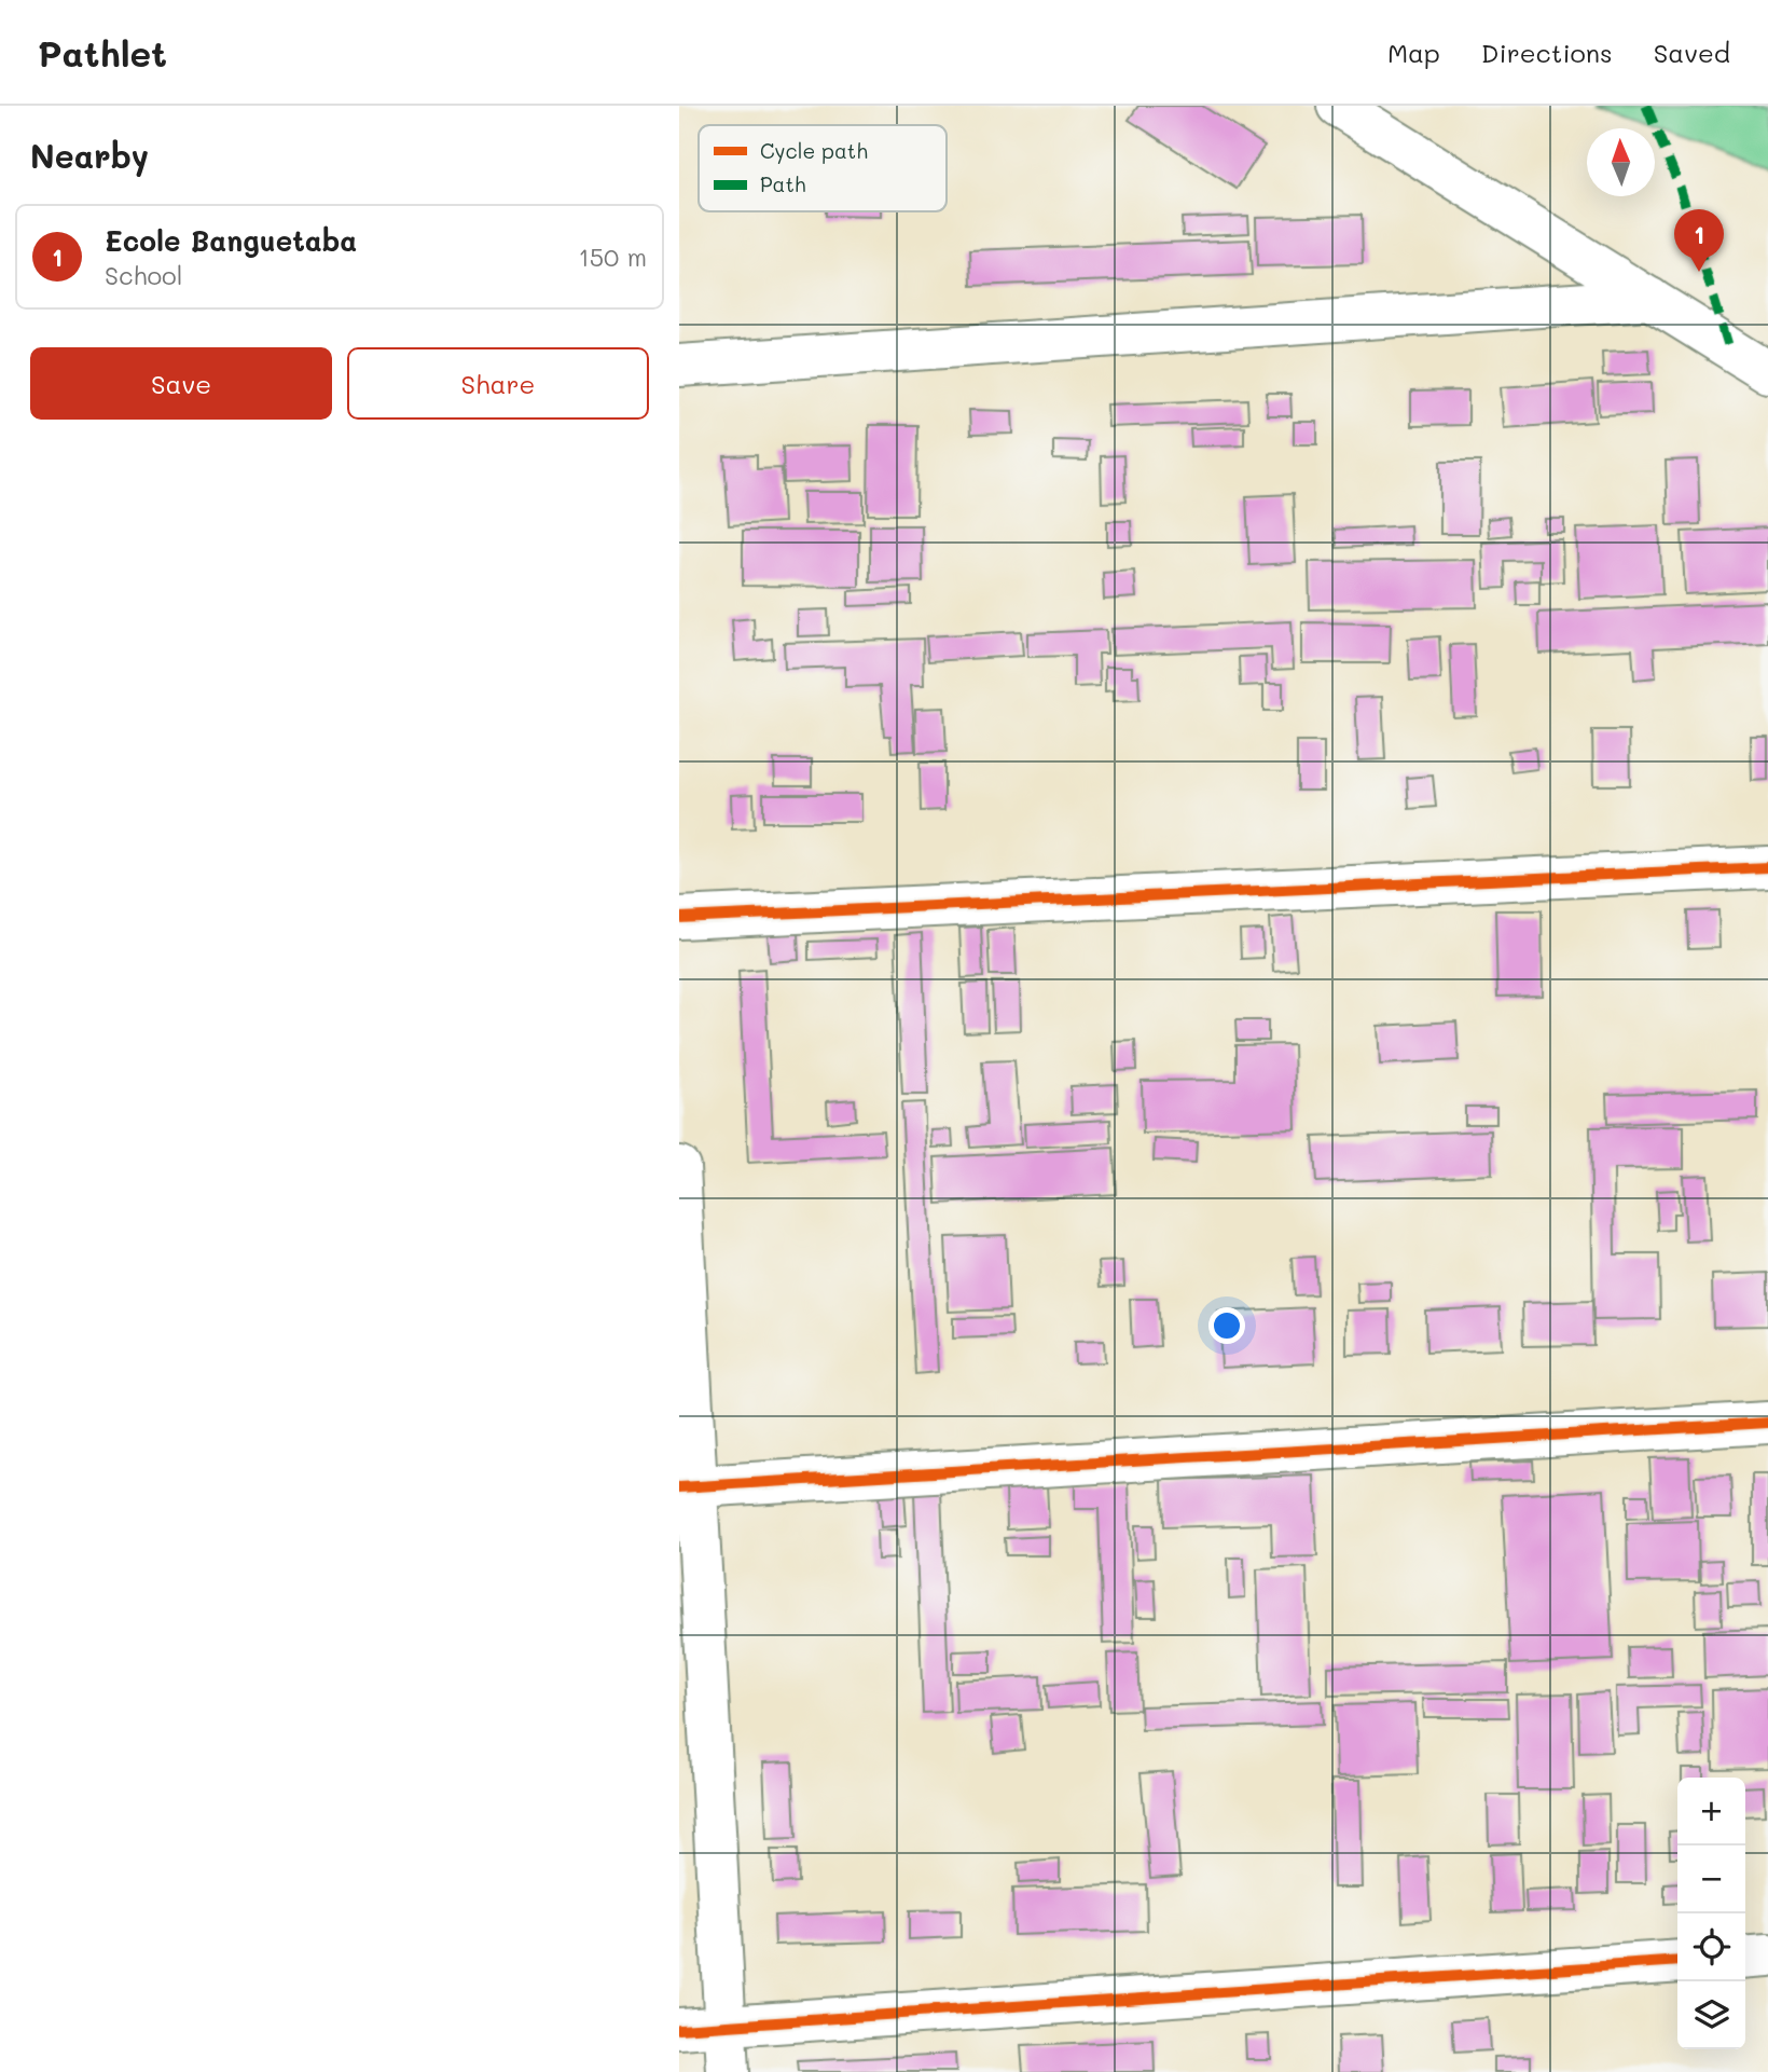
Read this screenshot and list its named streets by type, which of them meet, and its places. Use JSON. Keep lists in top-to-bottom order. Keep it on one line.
{"legend":["Cycle path","Path"],"north":"top","page":{"header":"Pathlet","nav":["Map","Directions","Saved"],"heading":"Nearby","list":[{"mark":"1","name":"Ecole Banguetaba","note":"School","value":"150 m"}],"pins":"1","buttons":["Save","Share"],"map_buttons":["+","−"]}}
